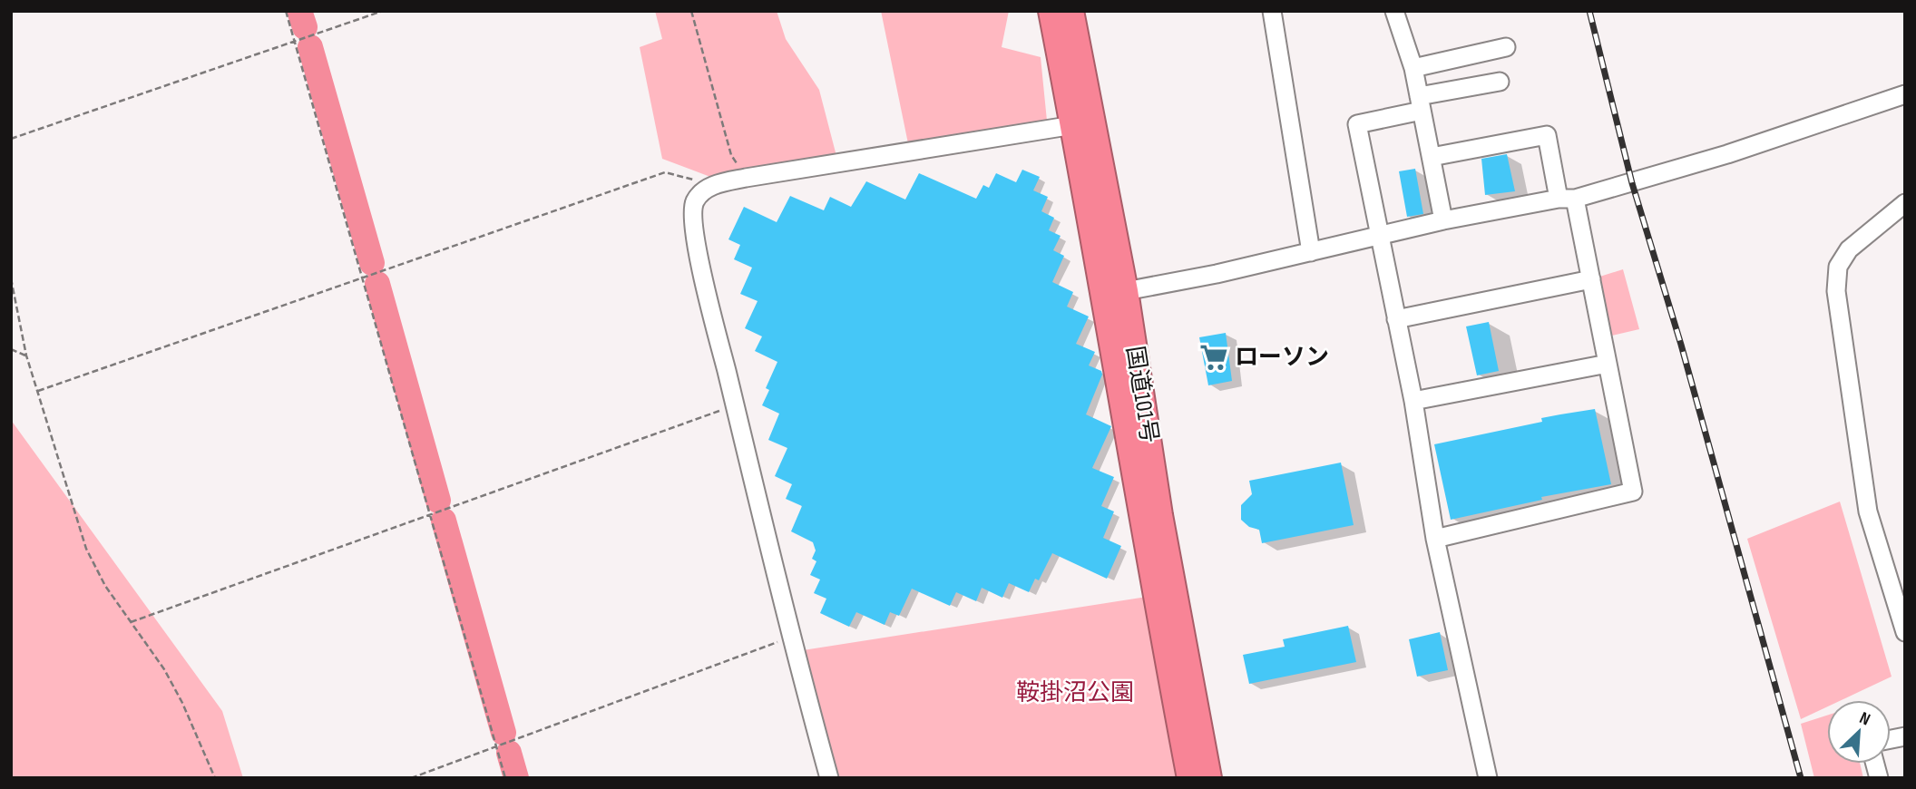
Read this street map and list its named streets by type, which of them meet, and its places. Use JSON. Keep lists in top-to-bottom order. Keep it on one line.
{"streets":{"highway":["国道101号"]},"parks":["鞍掛沼公園"],"places":{"supermarket":["ローソン"]},"north":"top right"}
